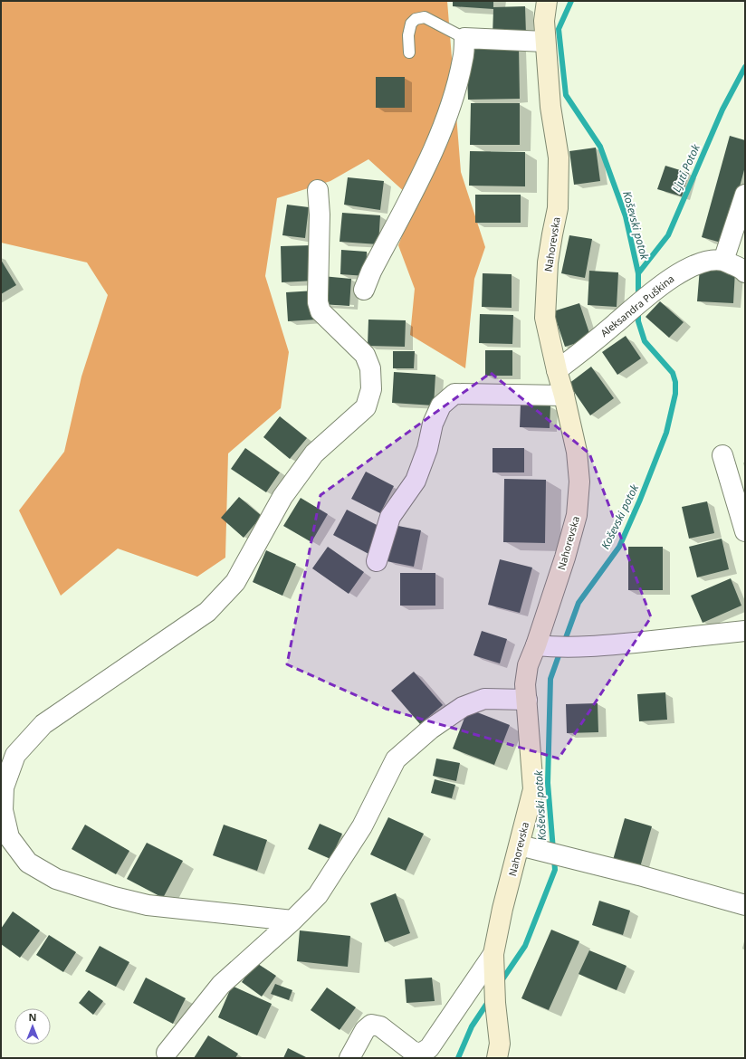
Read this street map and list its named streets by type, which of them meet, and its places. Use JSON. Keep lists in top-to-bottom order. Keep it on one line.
{"streets":{"street":["Nahorevska","Aleksandra Puškina"]},"crossings":[["Nahorevska","Aleksandra Puškina"]],"water":["Ljuti Potok","Koševski potok"],"north":"top"}
